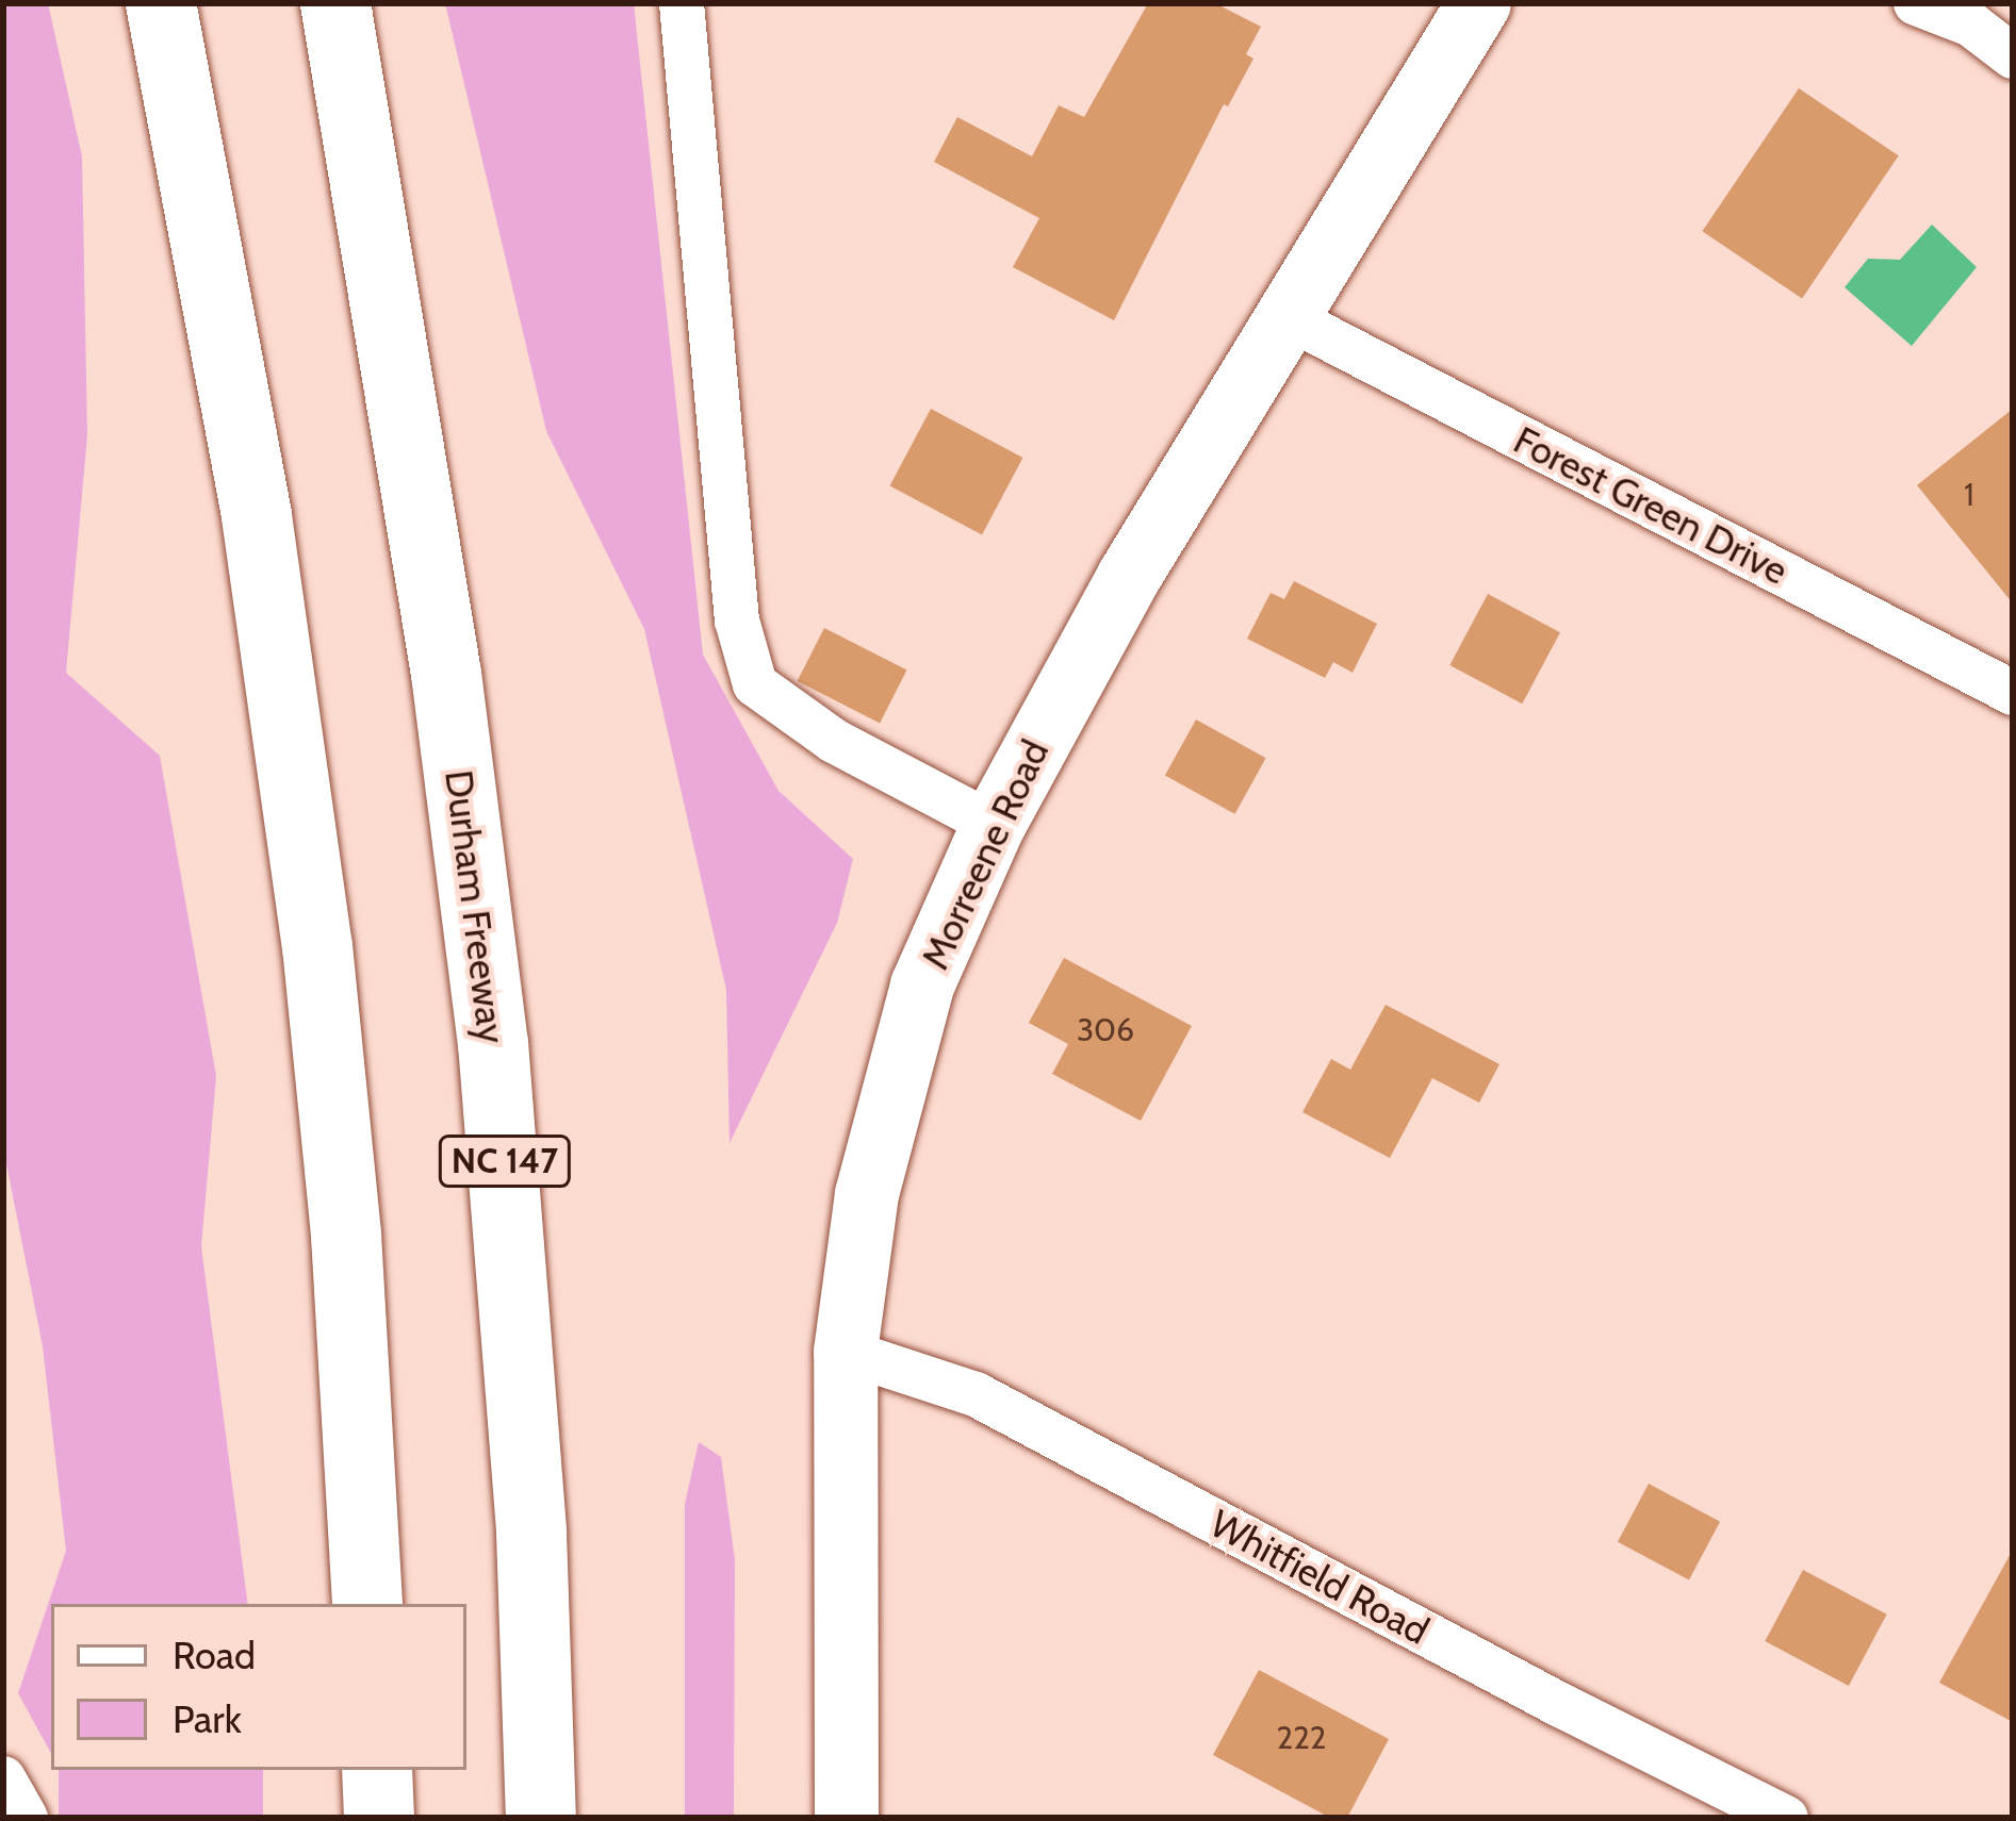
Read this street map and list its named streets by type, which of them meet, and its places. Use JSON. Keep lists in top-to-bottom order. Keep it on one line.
{"streets":{"highway":["Durham Freeway","NC 147"],"street":["Forest Green Drive","Morreene Road","Whitfield Road"]},"crossings":[["Forest Green Drive","Morreene Road"],["Morreene Road","Whitfield Road"]],"house_numbers":["1","306","222"],"legend":["Road","Park"]}
